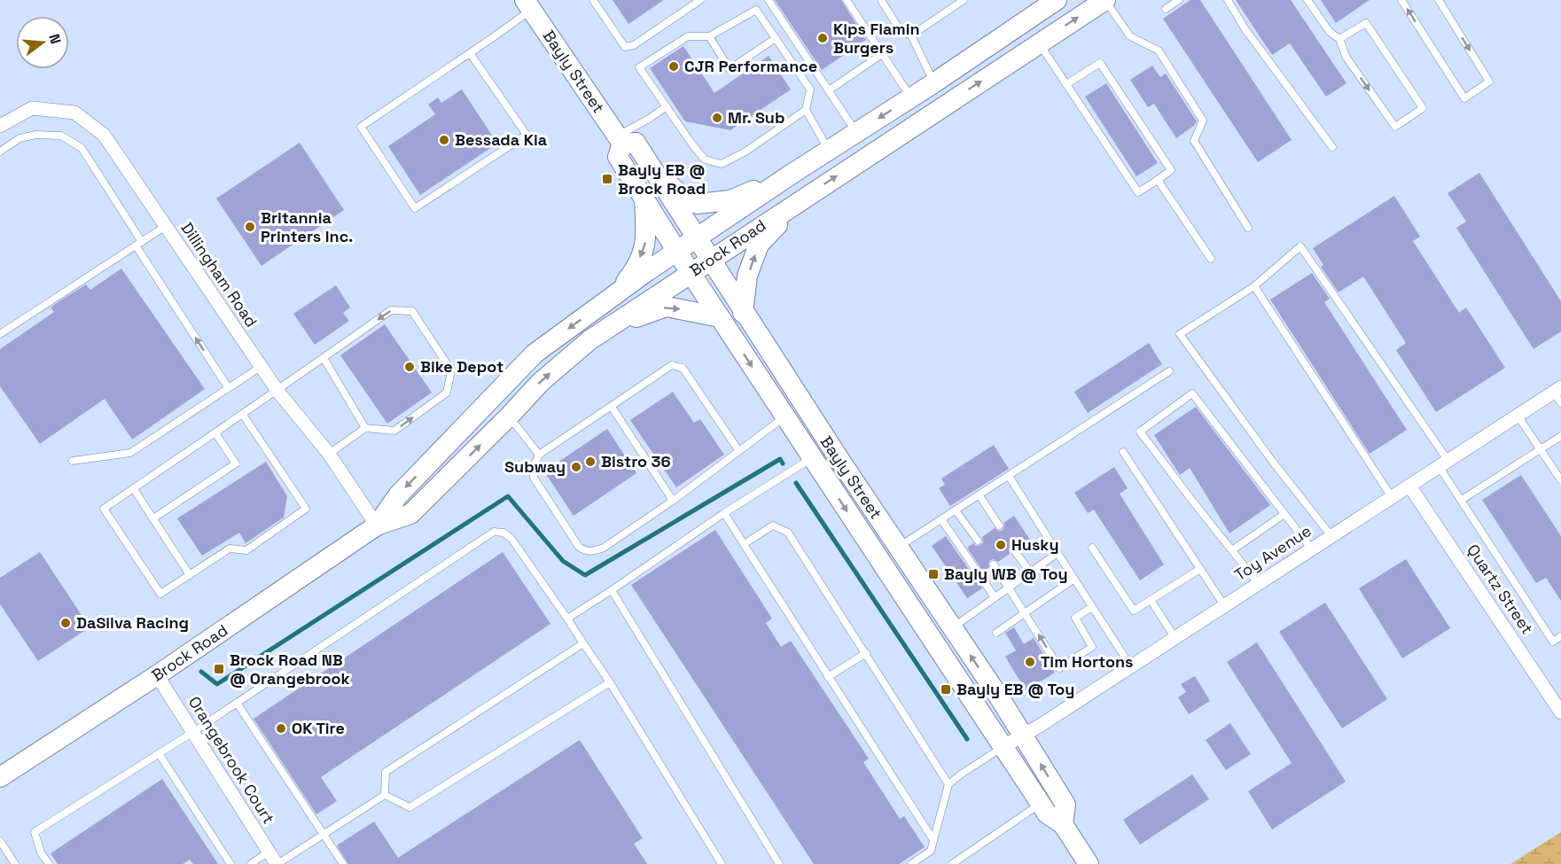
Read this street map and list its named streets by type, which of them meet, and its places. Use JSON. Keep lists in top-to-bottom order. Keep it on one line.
{"streets":{"main road":["Bayly Street","Brock Road"],"street":["Dillingham Road","Toy Avenue","Quartz Street","Orangebrook Court"]},"crossings":[["Bayly Street","Brock Road"],["Bayly Street","Toy Avenue"],["Brock Road","Dillingham Road"],["Brock Road","Orangebrook Court"],["Toy Avenue","Quartz Street"]],"places":{"other":["Kips Flamin Burgers","CJR Performance","Mr. Sub","Bessada Kia","Britannia Printers Inc.","Bike Depot","Bistro 36","Subway","Husky","DaSilva Racing","Tim Hortons","OK Tire"],"transit":["Bayly EB @ Brock Road","Bayly WB @ Toy","Brock Road NB @ Orangebrook","Bayly EB @ Toy"]},"north":"right"}
